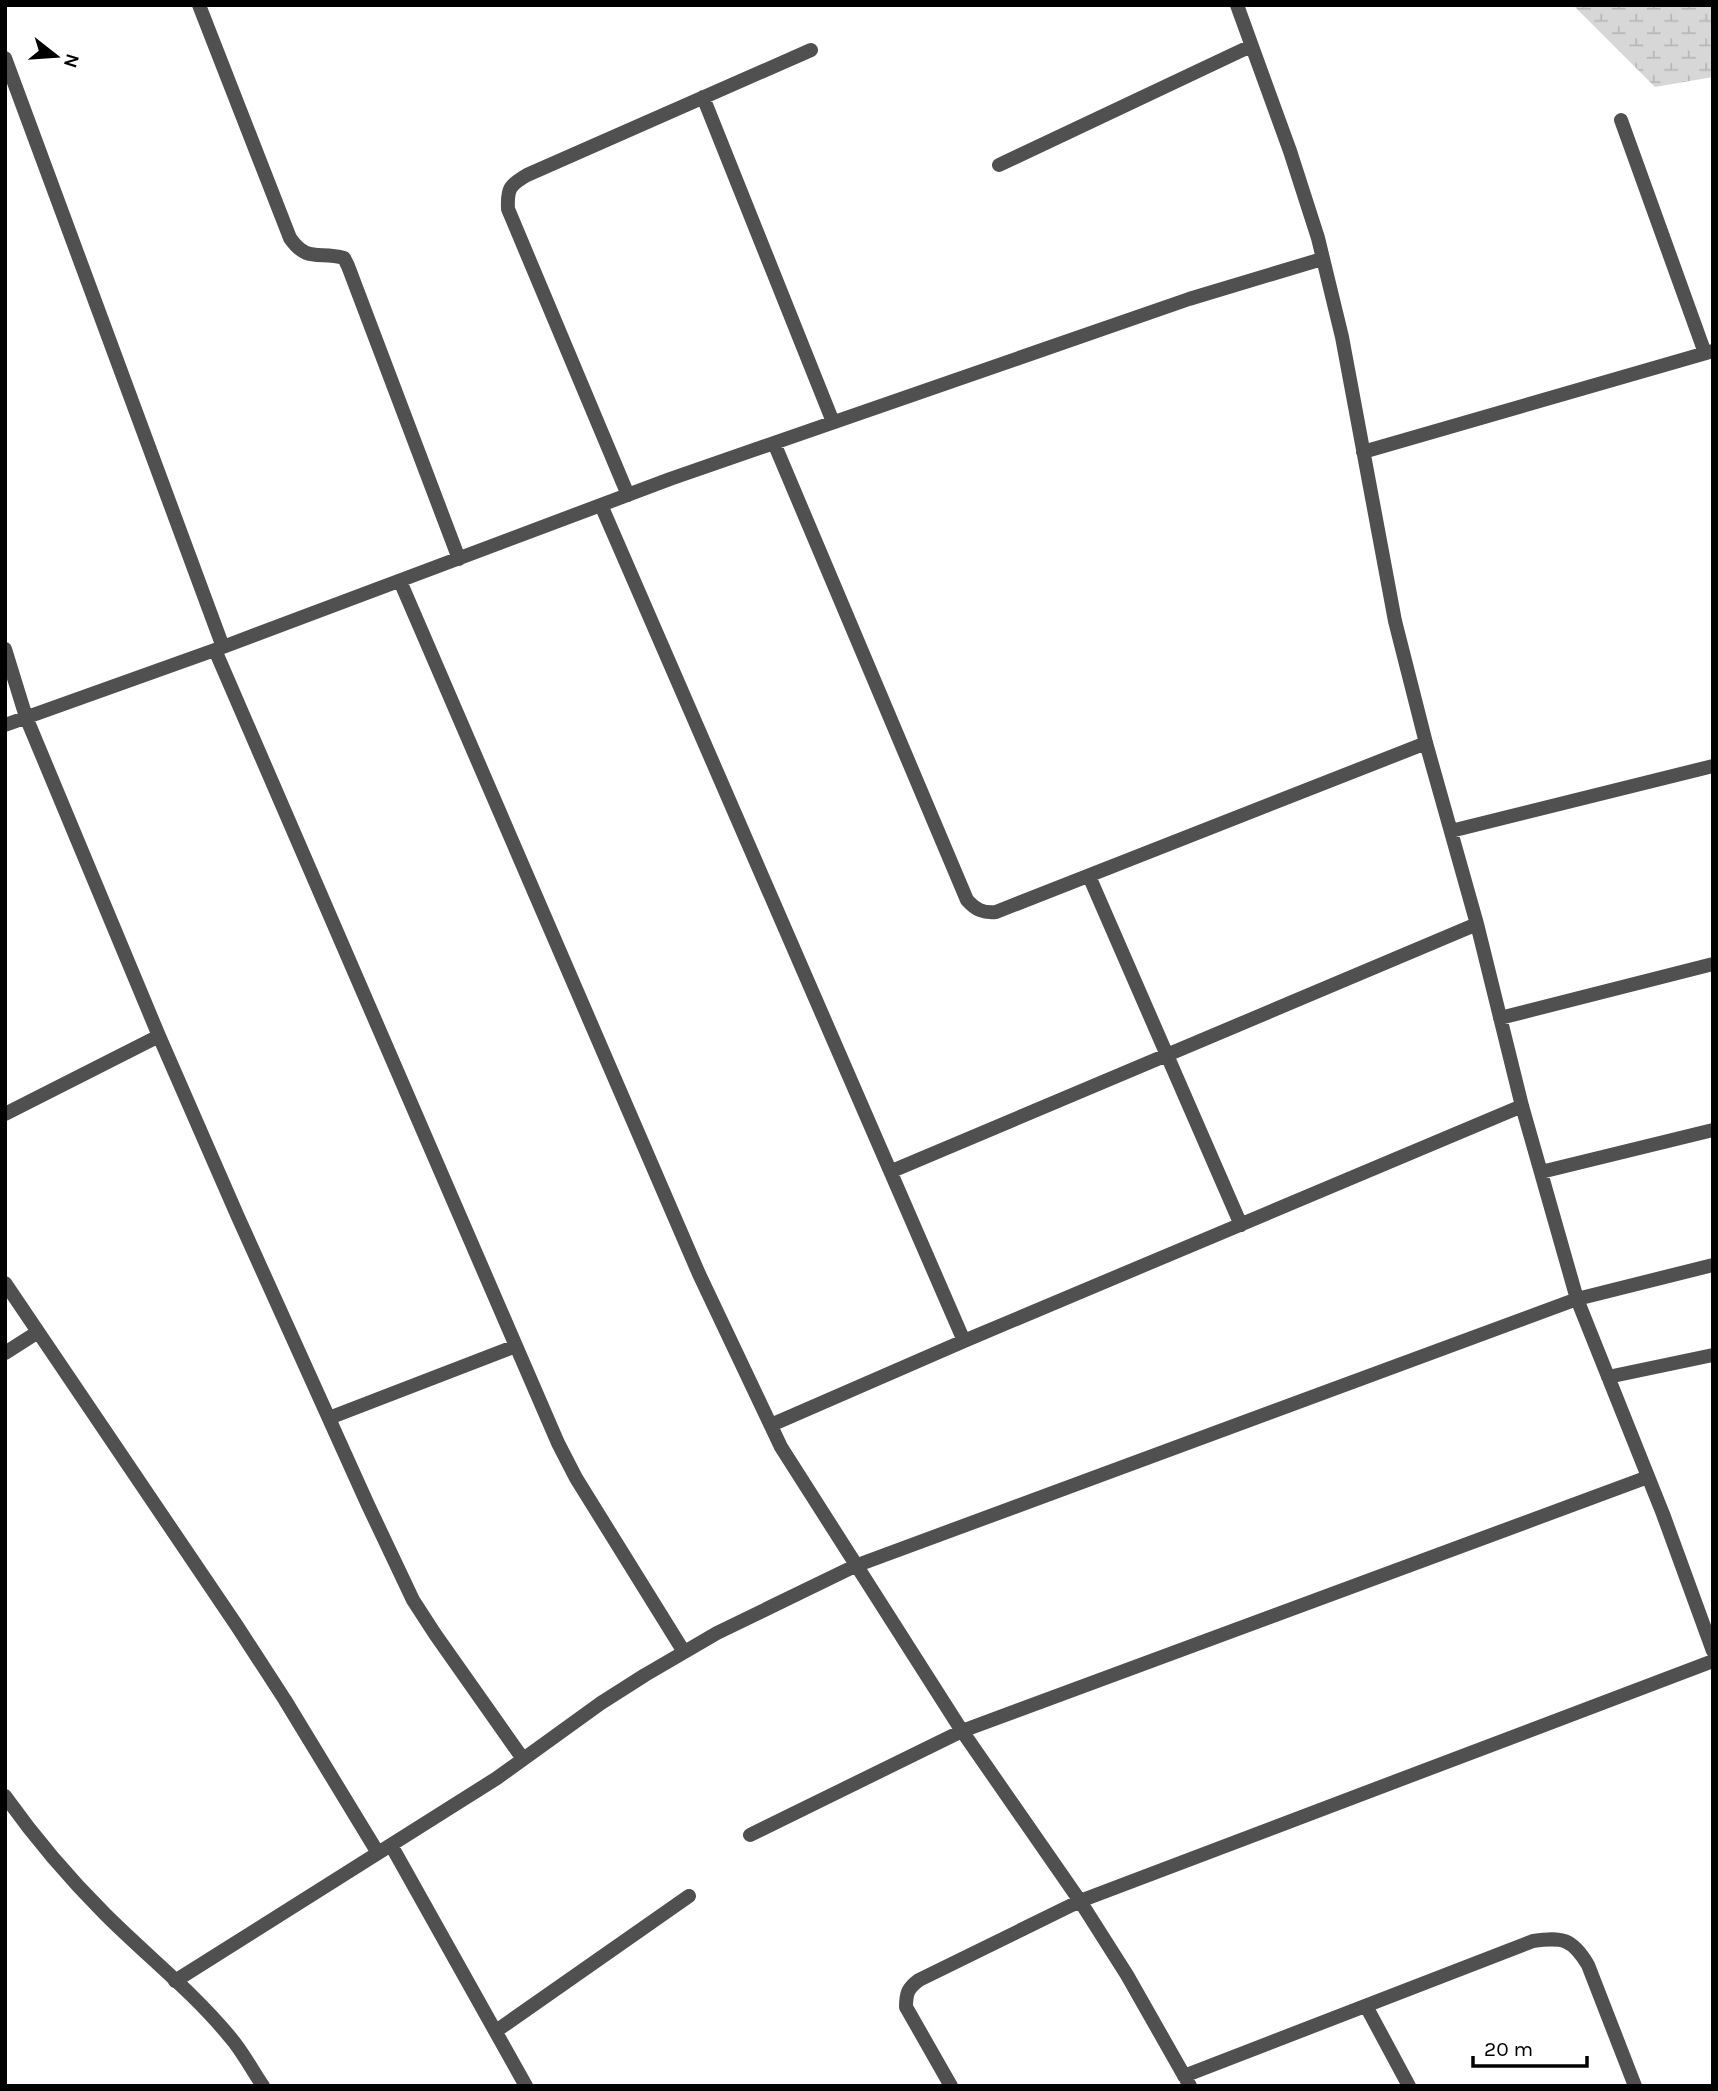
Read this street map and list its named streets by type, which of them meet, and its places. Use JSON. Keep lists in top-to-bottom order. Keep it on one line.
{"scale_bar":"20 m","north":"right"}
